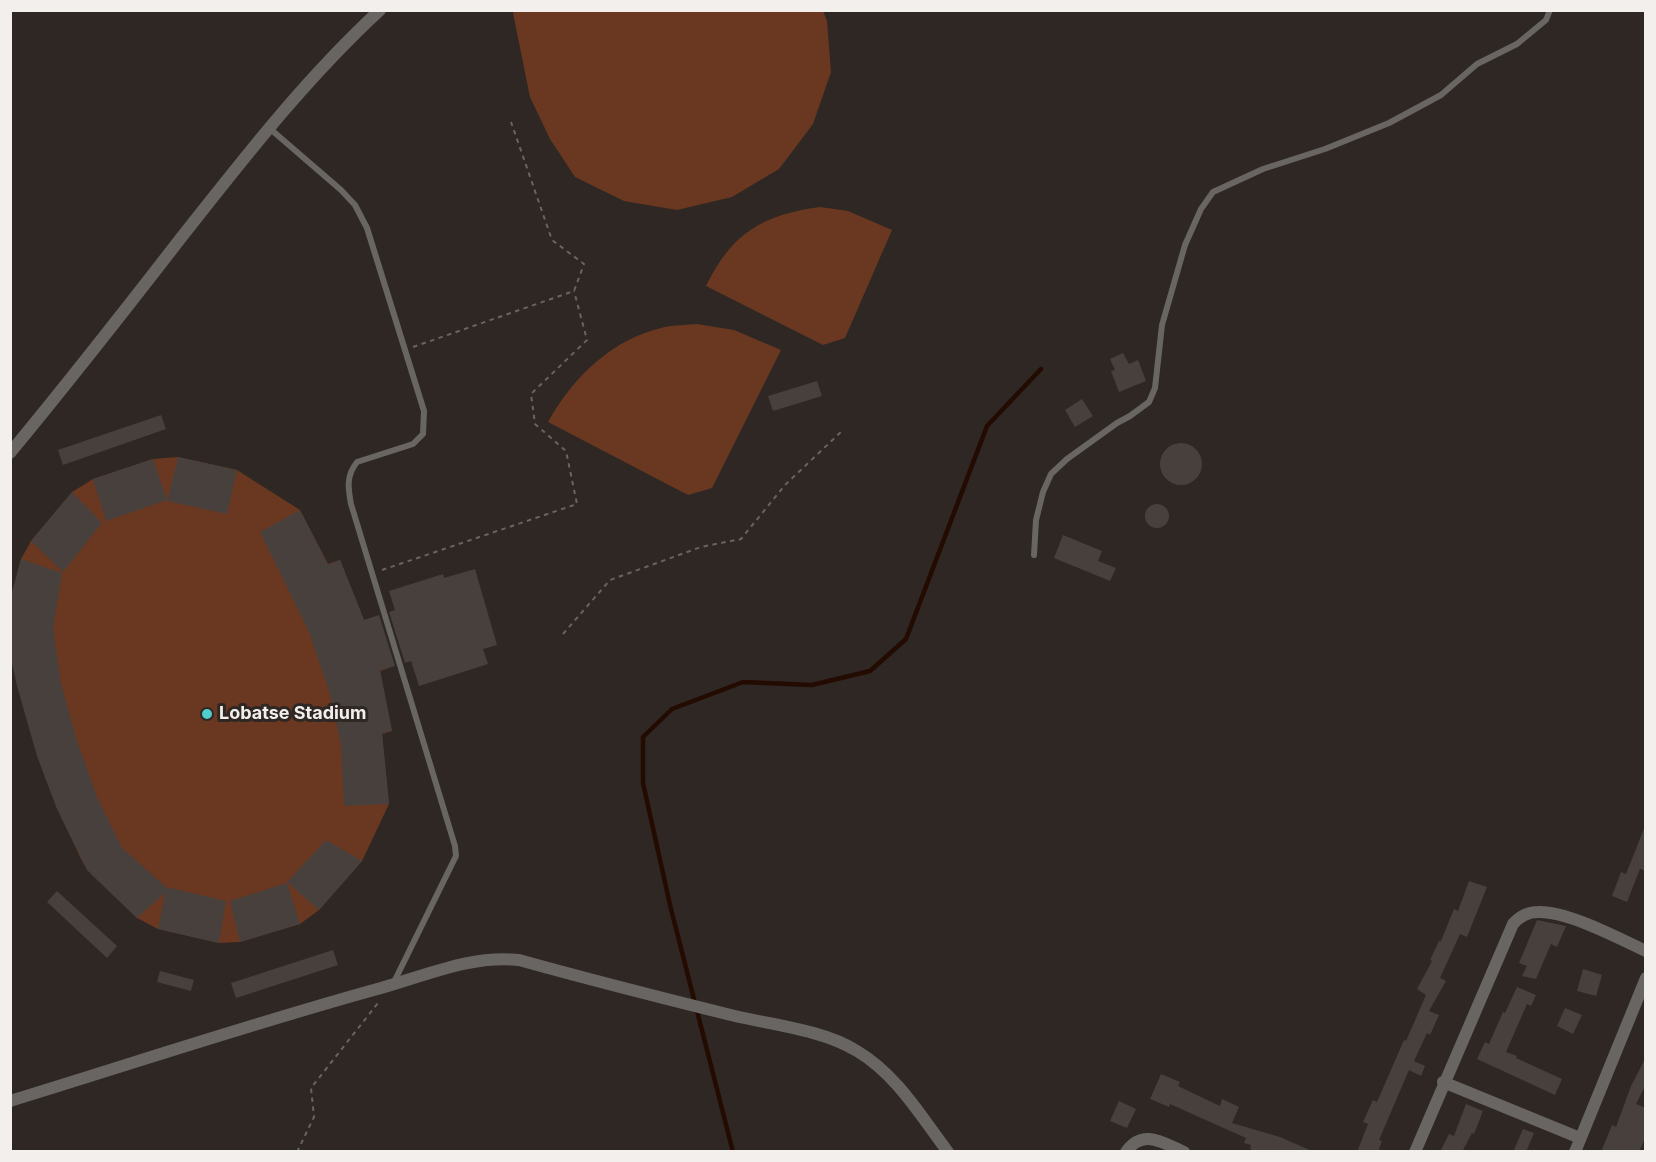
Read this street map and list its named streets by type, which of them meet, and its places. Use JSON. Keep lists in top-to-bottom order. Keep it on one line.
{"places":["Lobatse Stadium"]}
